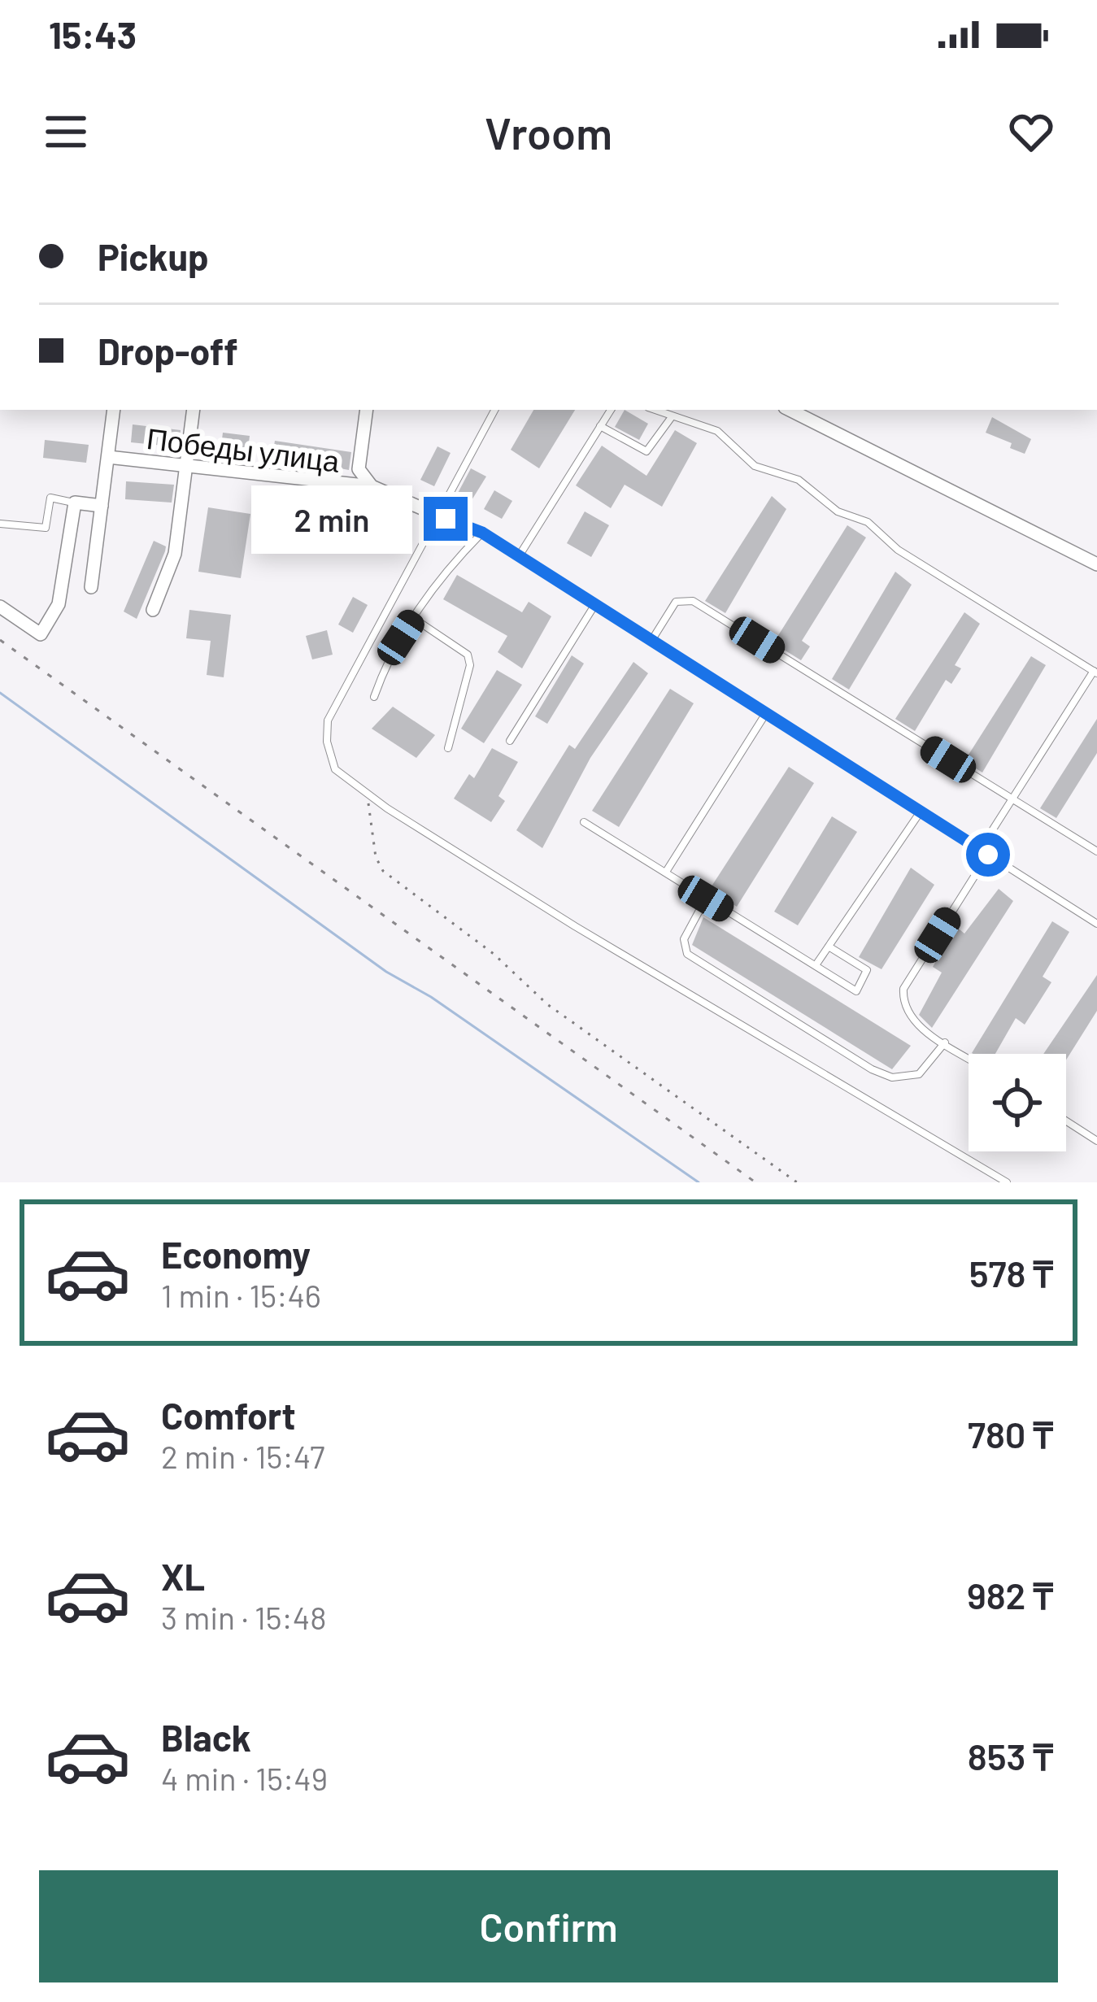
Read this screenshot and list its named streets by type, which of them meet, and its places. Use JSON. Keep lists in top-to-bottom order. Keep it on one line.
{"streets":{"street":["Победы улица"]},"page":{"status":"15:43","header":"Vroom","banner":["Pickup","Drop-off"],"bubble":"2 min","list":[{"name":"Economy","note":"1 min · 15:46","value":"578 ₸"},{"name":"Comfort","note":"2 min · 15:47","value":"780 ₸"},{"name":"XL","note":"3 min · 15:48","value":"982 ₸"},{"name":"Black","note":"4 min · 15:49","value":"853 ₸"}],"buttons":"Confirm"}}
